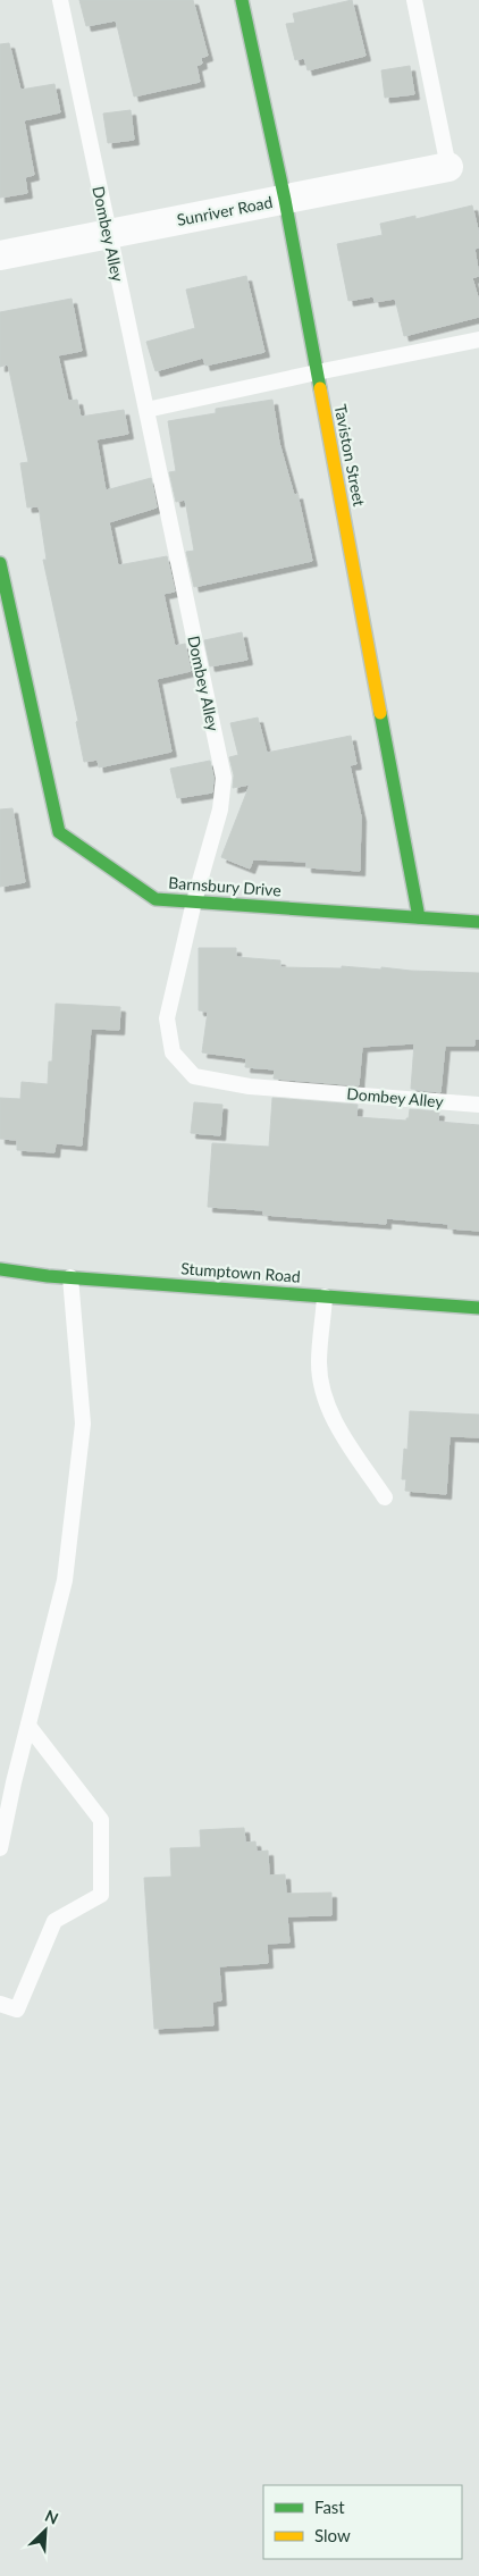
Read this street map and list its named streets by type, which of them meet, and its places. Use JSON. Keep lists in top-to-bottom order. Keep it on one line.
{"streets":{"street":["Sunriver Road","Taviston Street","Barnsbury Drive","Stumptown Road"],"lane":["Dombey Alley"]},"crossings":[["Sunriver Road","Dombey Alley"],["Sunriver Road","Taviston Street"],["Dombey Alley","Barnsbury Drive"],["Taviston Street","Barnsbury Drive"]],"legend":["Fast","Slow"],"north":"top right"}
